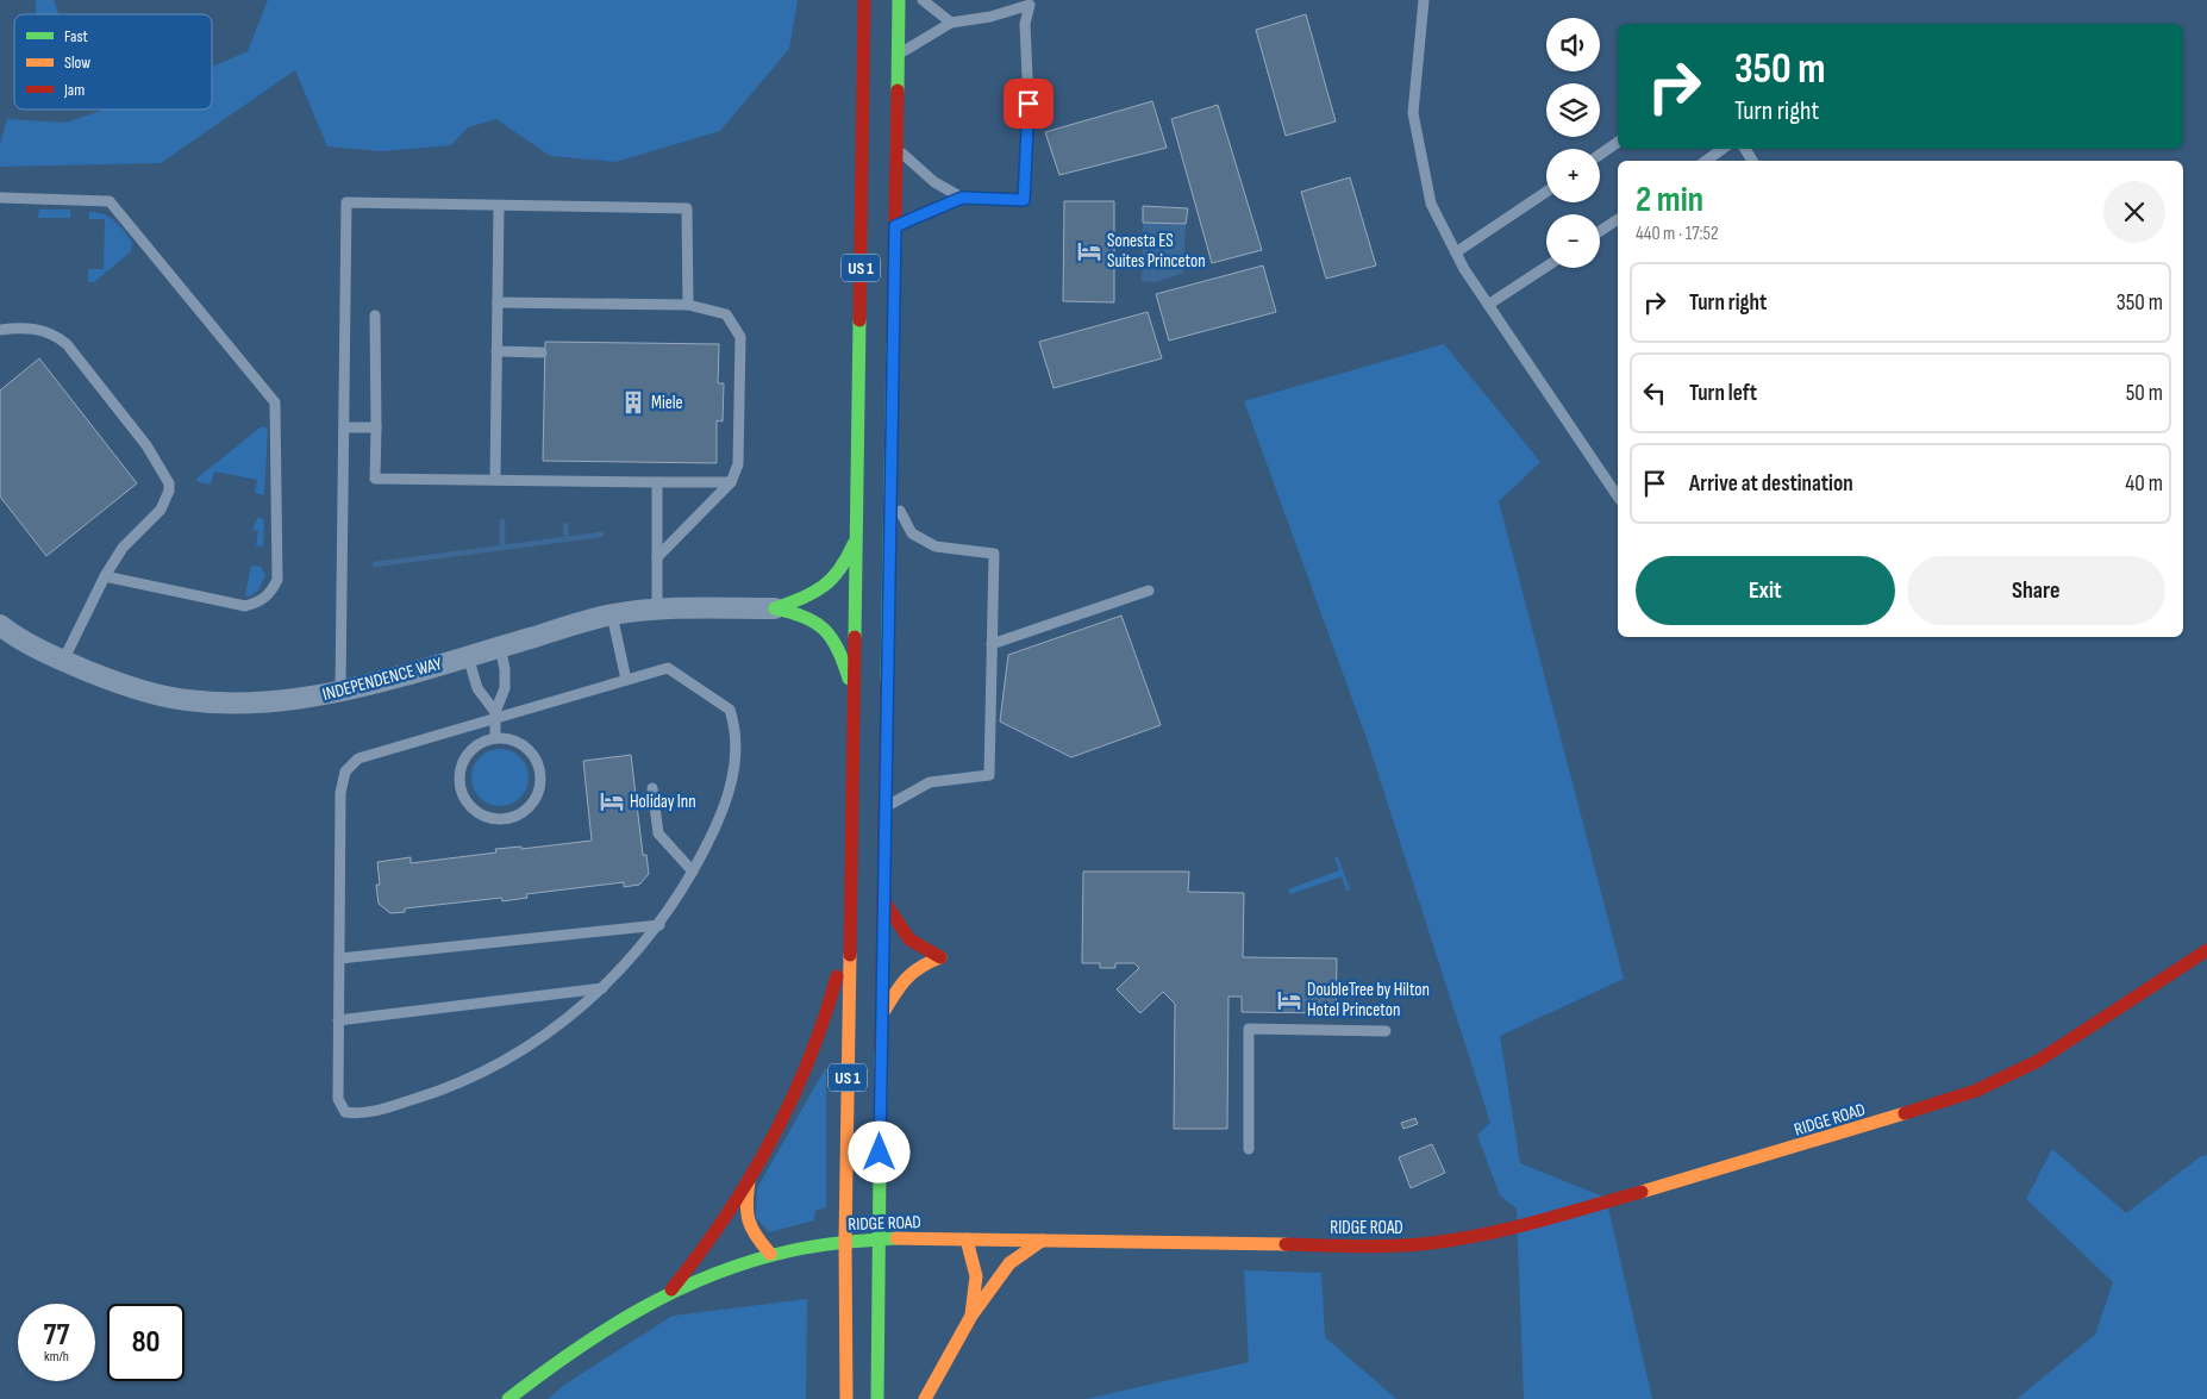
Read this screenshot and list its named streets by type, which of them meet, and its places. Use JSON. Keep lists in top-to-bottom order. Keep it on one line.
{"streets":{"main road":["US 1","RIDGE ROAD"],"street":["INDEPENDENCE WAY"]},"crossings":[["US 1","RIDGE ROAD"]],"places":{"hotel":["Sonesta ES Suites Princeton","Holiday Inn","DoubleTree by Hilton Hotel Princeton"],"building":["Miele"]},"legend":["Fast","Slow","Jam"],"page":{"map_buttons":["+","−"],"turn":["350 m","Turn right"],"heading":["2 min","440 m · 17:52"],"list":[{"name":"Turn right","value":"350 m"},{"name":"Turn left","value":"50 m"},{"name":"Arrive at destination","value":"40 m"}],"buttons":["Exit","Share"],"speed":"77 km/h","limit":"80"}}
